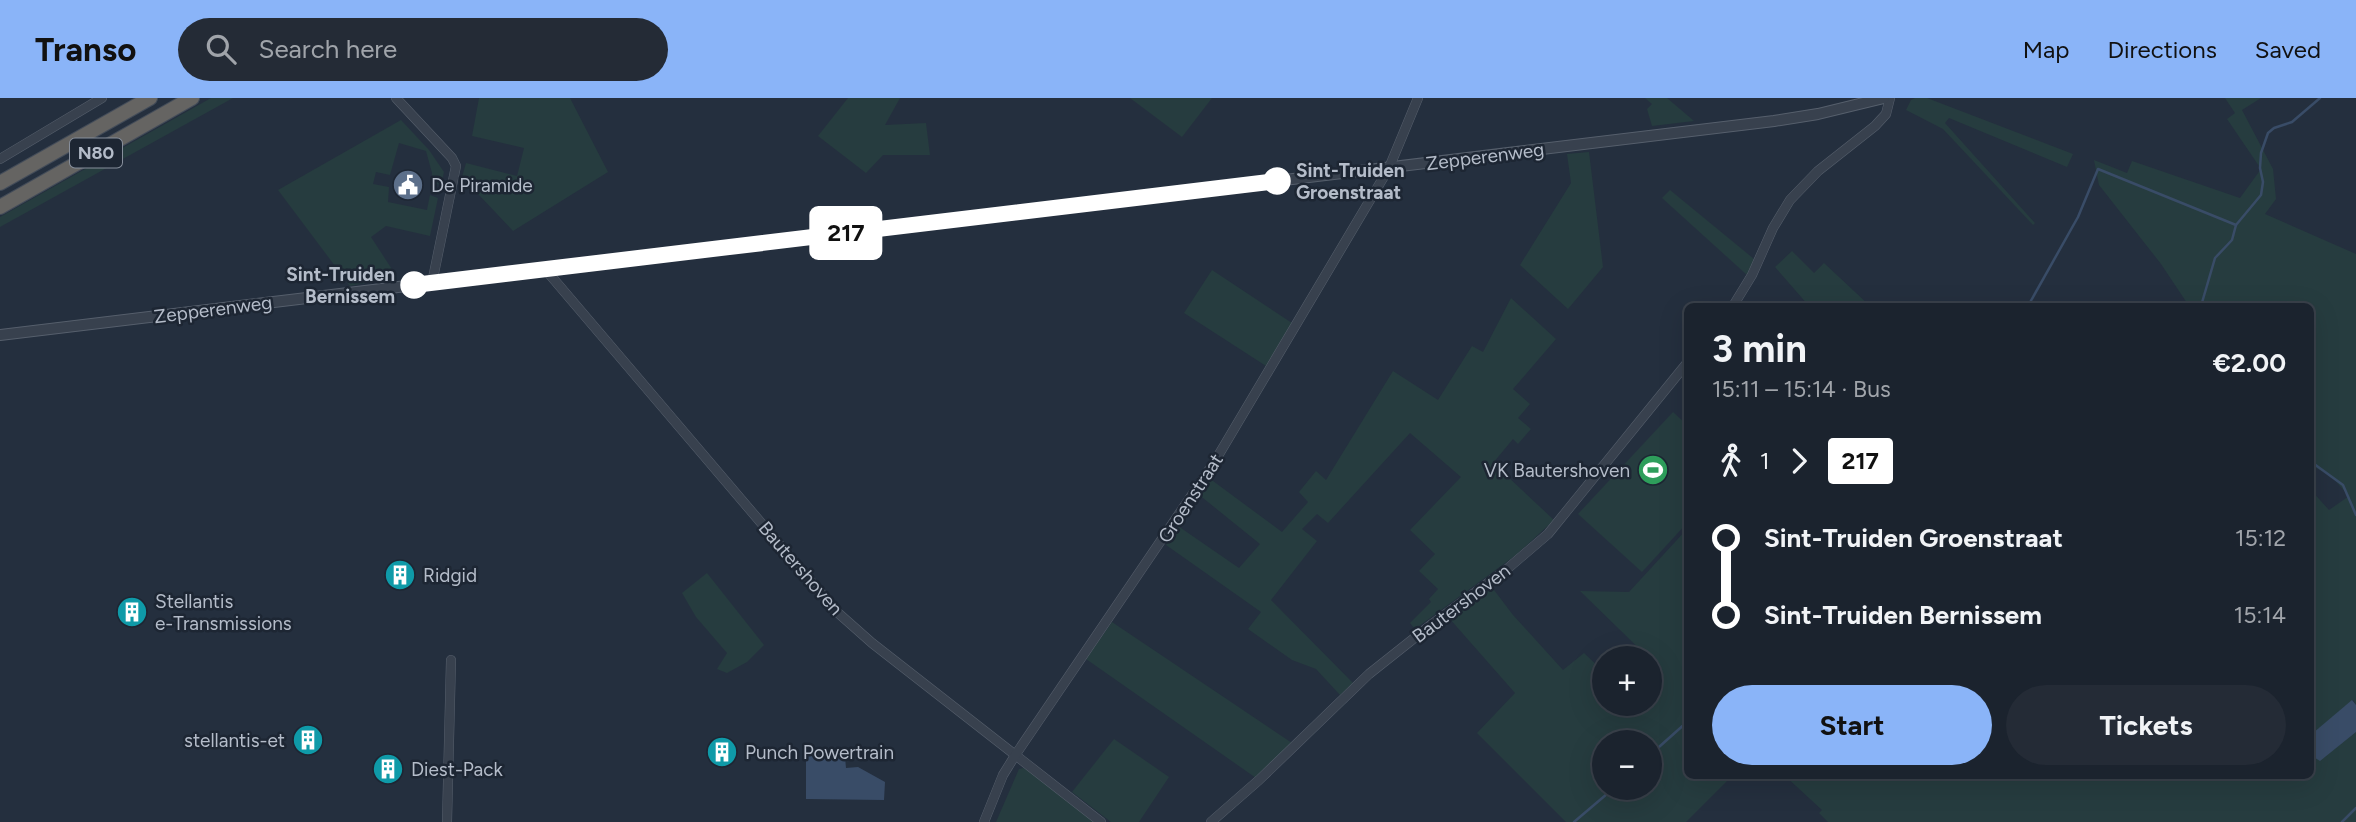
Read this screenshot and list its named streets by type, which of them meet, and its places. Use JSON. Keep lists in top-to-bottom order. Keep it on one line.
{"streets":{"highway":["N80"],"street":["Zepperenweg","Groenstraat","Bautershoven"]},"crossings":[["Zepperenweg","Groenstraat"],["Zepperenweg","Bautershoven"],["Groenstraat","Bautershoven"]],"places":{"other":["Sint-Truiden Groenstraat","Sint-Truiden Bernissem"],"public building":["De Piramide"],"sports":["VK Bautershoven"],"building":["Ridgid","Stellantis e-Transmissions","stellantis-et","Punch Powertrain","Diest-Pack"]},"lines":["bus line 217"],"page":{"header":"Transo","search":"Search here","nav":["Map","Directions","Saved"],"on_map":"217","heading":["3 min","15:11 – 15:14 · Bus","€2.00"],"legs":["1","217"],"list":[{"name":"Sint-Truiden Groenstraat","value":"15:12"},{"name":"Sint-Truiden Bernissem","value":"15:14"}],"map_buttons":["+","−"],"buttons":["Start","Tickets"]}}
